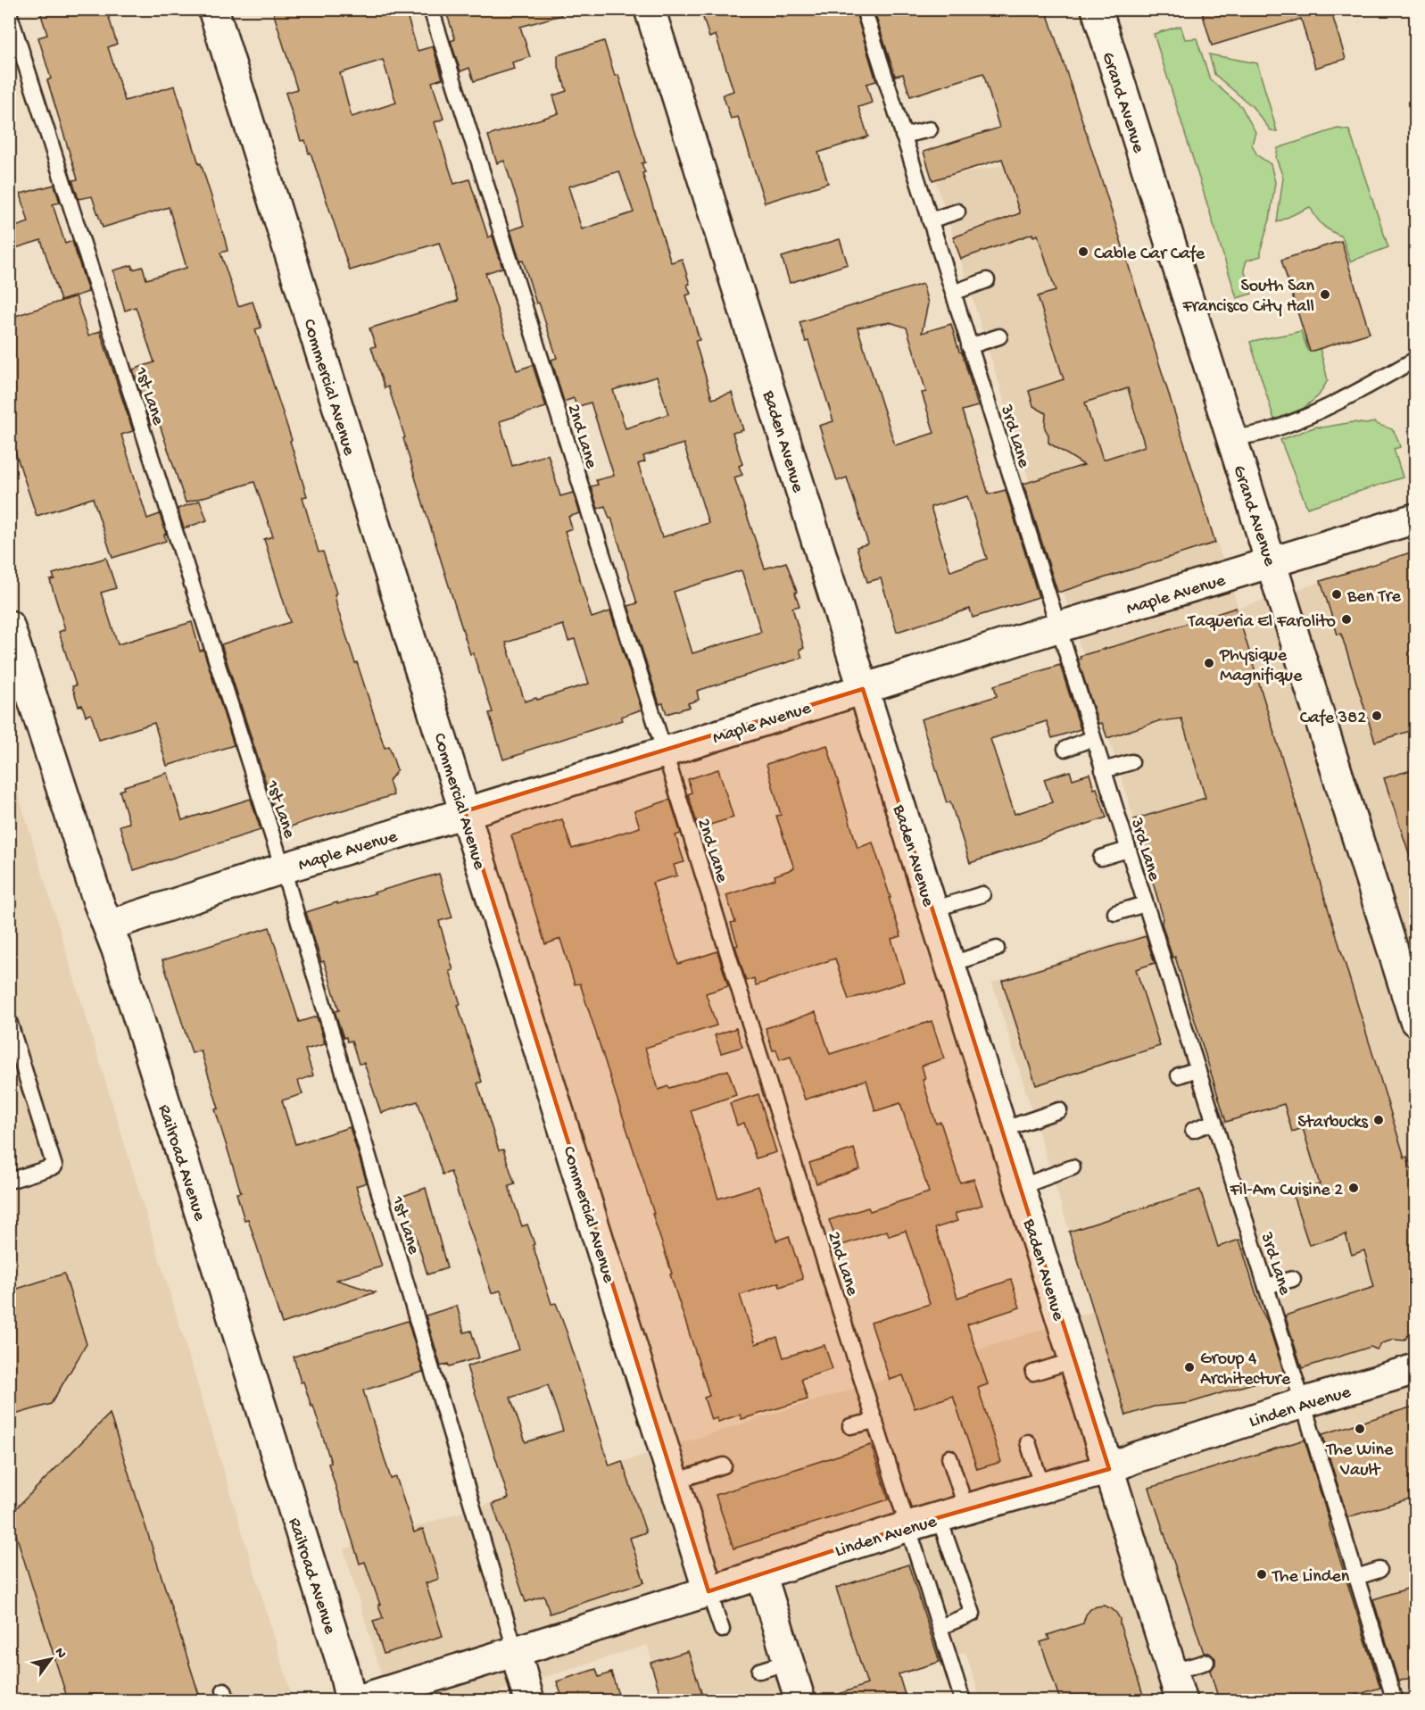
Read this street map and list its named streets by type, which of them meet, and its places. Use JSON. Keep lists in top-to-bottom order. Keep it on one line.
{"streets":{"street":["Grand Avenue","Commercial Avenue","Baden Avenue","Maple Avenue","Railroad Avenue","Linden Avenue"],"lane":["1st Lane","2nd Lane","3rd Lane"]},"crossings":[["Grand Avenue","Maple Avenue"],["Commercial Avenue","Maple Avenue"],["Commercial Avenue","Linden Avenue"],["1st Lane","Maple Avenue"],["1st Lane","Linden Avenue"],["2nd Lane","Maple Avenue"],["2nd Lane","Linden Avenue"],["3rd Lane","Maple Avenue"],["3rd Lane","Linden Avenue"],["Baden Avenue","Maple Avenue"],["Baden Avenue","Linden Avenue"],["Maple Avenue","Railroad Avenue"]],"places":["Cable Car Cafe","South San Francisco City Hall","Ben Tre","Taqueria El Farolito","Physique Magnifique","Cafe 382","Starbucks","Fil-Am Cuisine 2","Group 4 Architecture","The Wine Vault","The Linden"],"north":"top right"}
